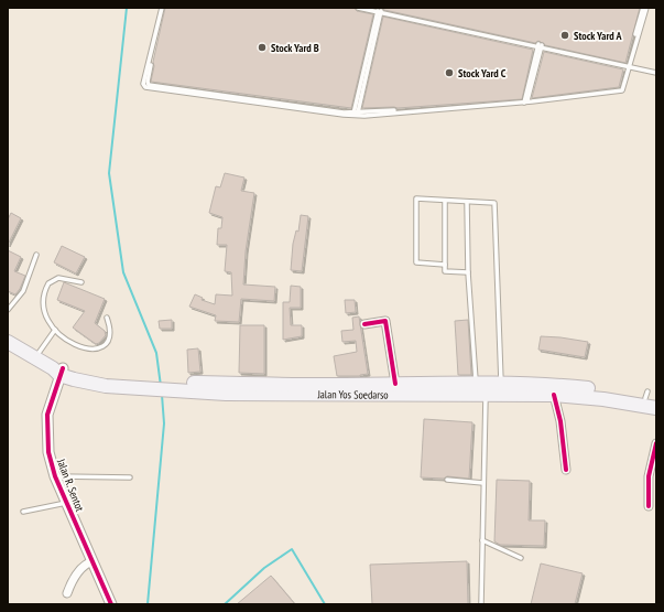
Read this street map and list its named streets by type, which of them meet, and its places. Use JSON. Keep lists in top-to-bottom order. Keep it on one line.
{"streets":{"highway":["Jalan Yos Soedarso"],"street":["Jalan R. Sentot"]},"crossings":[["Jalan Yos Soedarso","Jalan R. Sentot"]],"places":["Stock Yard A","Stock Yard B","Stock Yard C"]}
